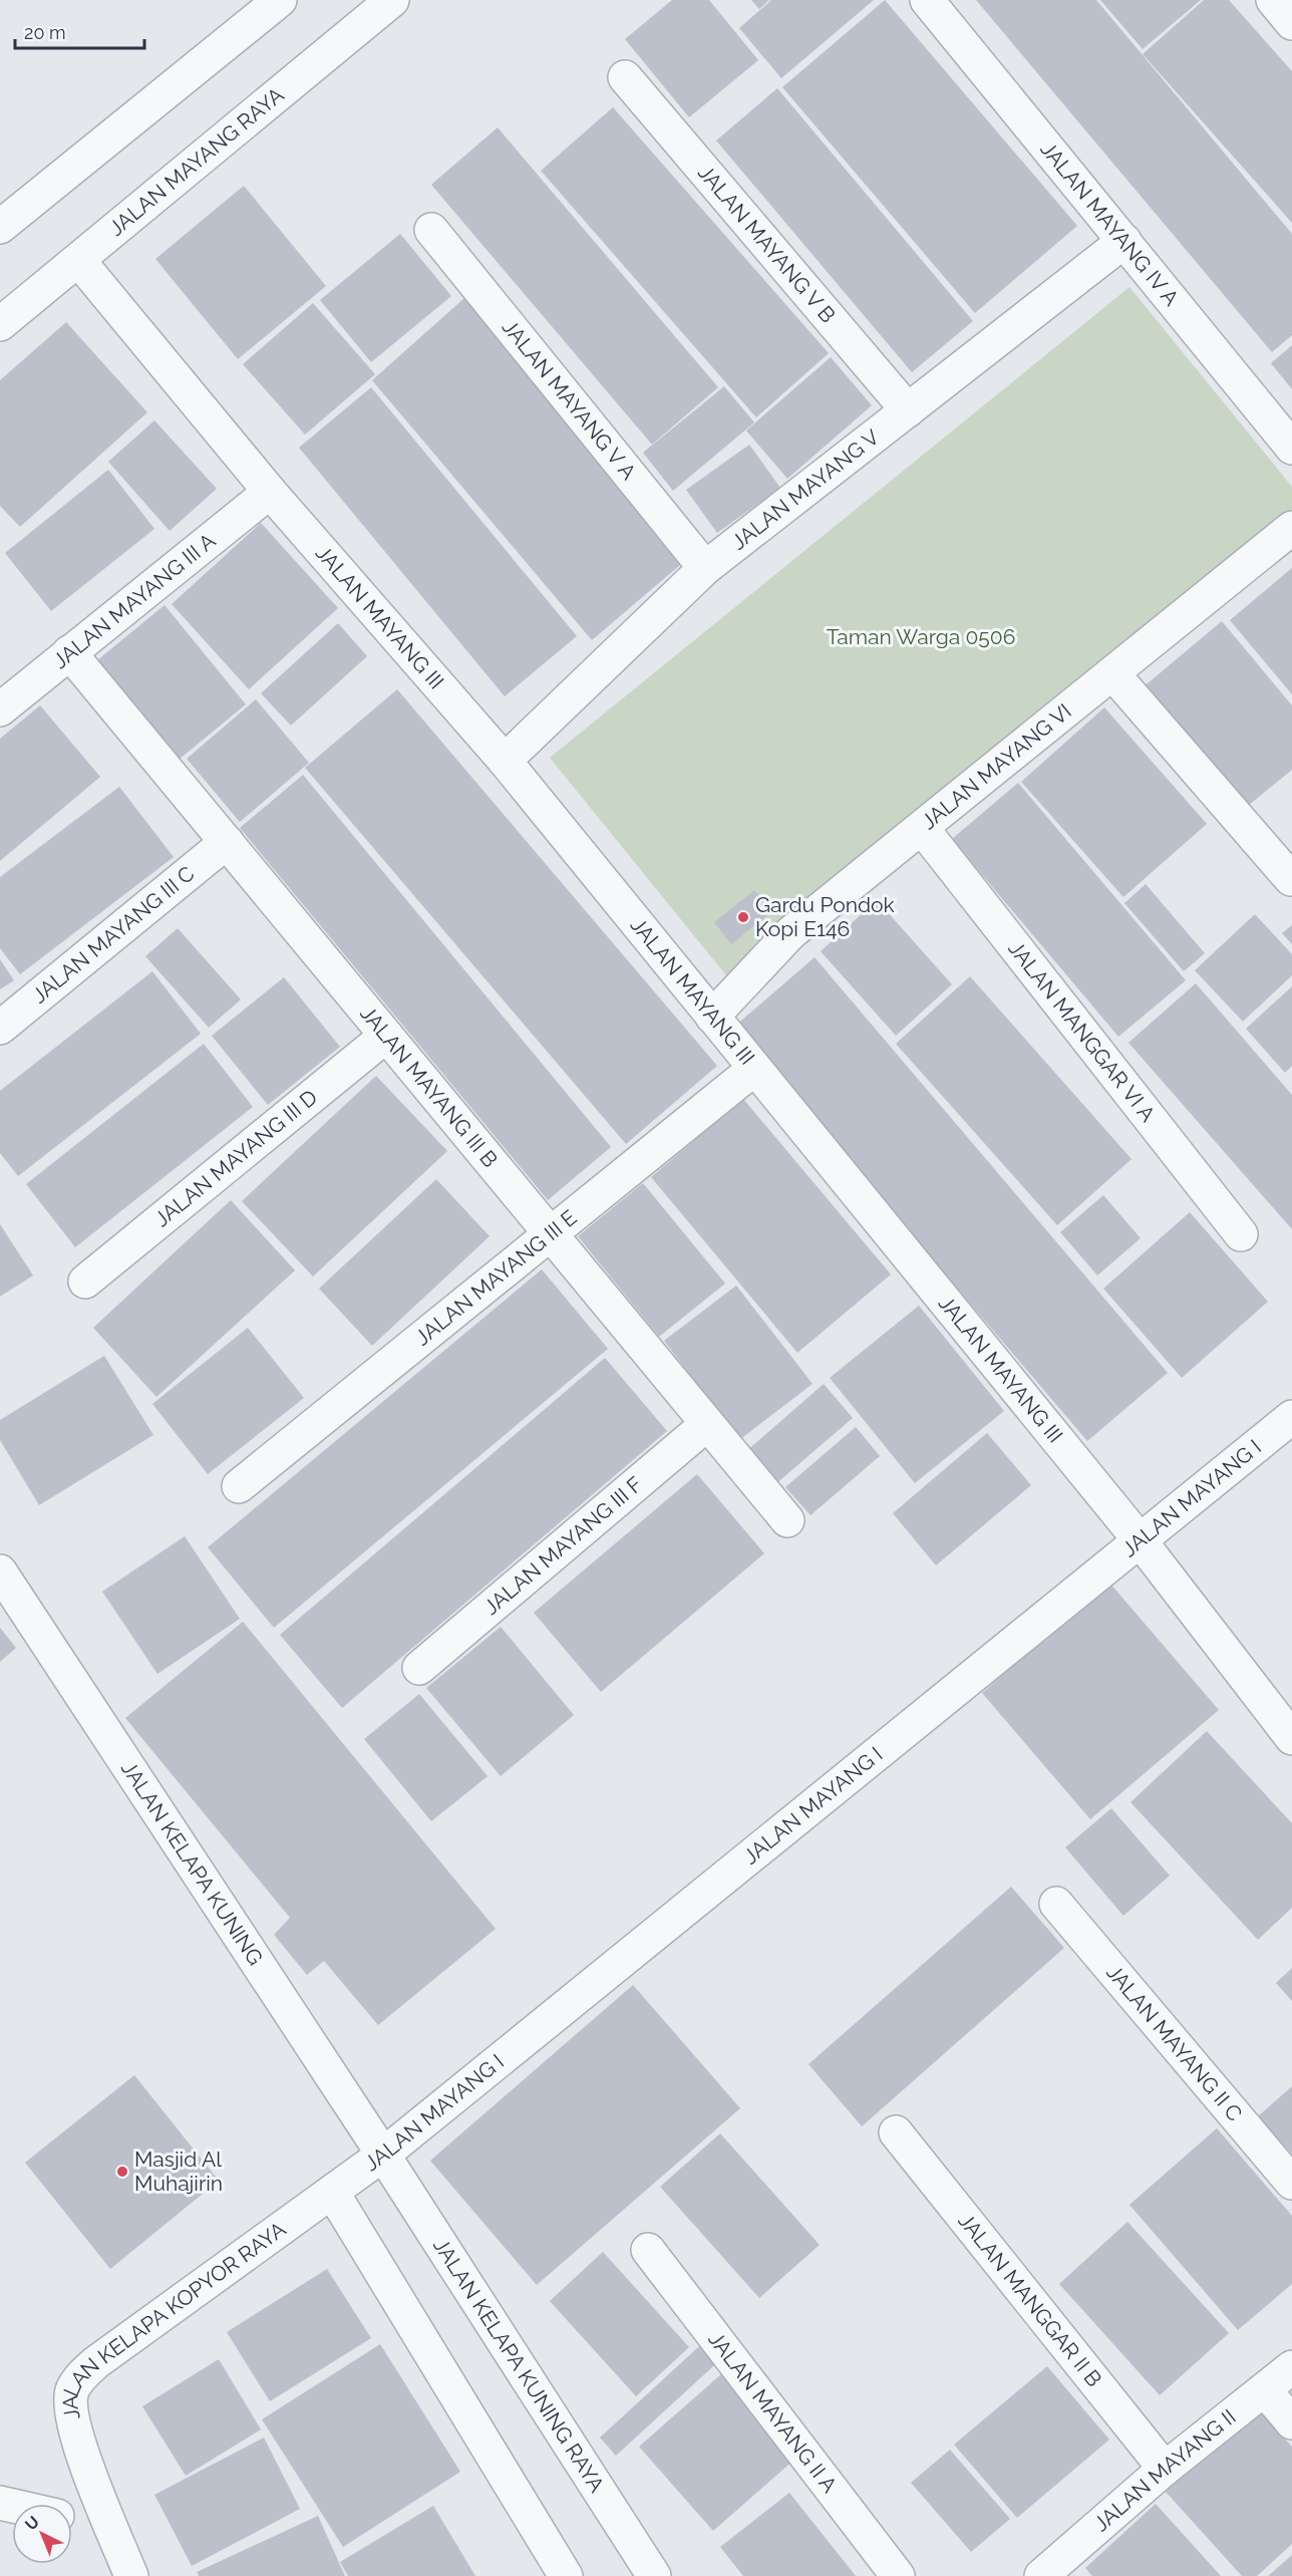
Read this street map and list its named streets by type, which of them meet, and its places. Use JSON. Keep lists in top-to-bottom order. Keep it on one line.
{"streets":{"street":["JALAN MAYANG RAYA","JALAN MAYANG IV A","JALAN MAYANG V B","JALAN MAYANG V A","JALAN MAYANG V","JALAN MAYANG III A","JALAN MAYANG III","JALAN MAYANG VI","JALAN MAYANG III C","JALAN MANGGAR VI A","JALAN MAYANG III B","JALAN MAYANG III D","JALAN MAYANG III E","JALAN MAYANG I","JALAN MAYANG III F","JALAN KELAPA KUNING","JALAN MAYANG II C","JALAN MANGGAR II B","JALAN KELAPA KOPYOR RAYA","JALAN KELAPA KUNING RAYA","JALAN MAYANG II A","JALAN MAYANG II"]},"crossings":[["JALAN MAYANG RAYA","JALAN MAYANG III"],["JALAN MAYANG IV A","JALAN MAYANG V"],["JALAN MAYANG V B","JALAN MAYANG V"],["JALAN MAYANG V A","JALAN MAYANG V"],["JALAN MAYANG V","JALAN MAYANG III"],["JALAN MAYANG III A","JALAN MAYANG III"],["JALAN MAYANG III A","JALAN MAYANG III B"],["JALAN MAYANG III","JALAN MAYANG VI"],["JALAN MAYANG III","JALAN MAYANG III E"],["JALAN MAYANG III","JALAN MAYANG I"],["JALAN MAYANG VI","JALAN MANGGAR VI A"],["JALAN MAYANG III C","JALAN MAYANG III B"],["JALAN MAYANG III B","JALAN MAYANG III D"],["JALAN MAYANG III B","JALAN MAYANG III E"],["JALAN MAYANG III B","JALAN MAYANG III F"],["JALAN MAYANG I","JALAN KELAPA KUNING"],["JALAN MAYANG I","JALAN KELAPA KOPYOR RAYA"],["JALAN MAYANG I","JALAN KELAPA KUNING RAYA"],["JALAN KELAPA KUNING","JALAN KELAPA KUNING RAYA"],["JALAN MANGGAR II B","JALAN MAYANG II"]],"parks":["Taman Warga 0506"],"places":["Gardu Pondok Kopi E146","Masjid Al Muhajirin"],"scale_bar":"20 m","north":"top left"}
